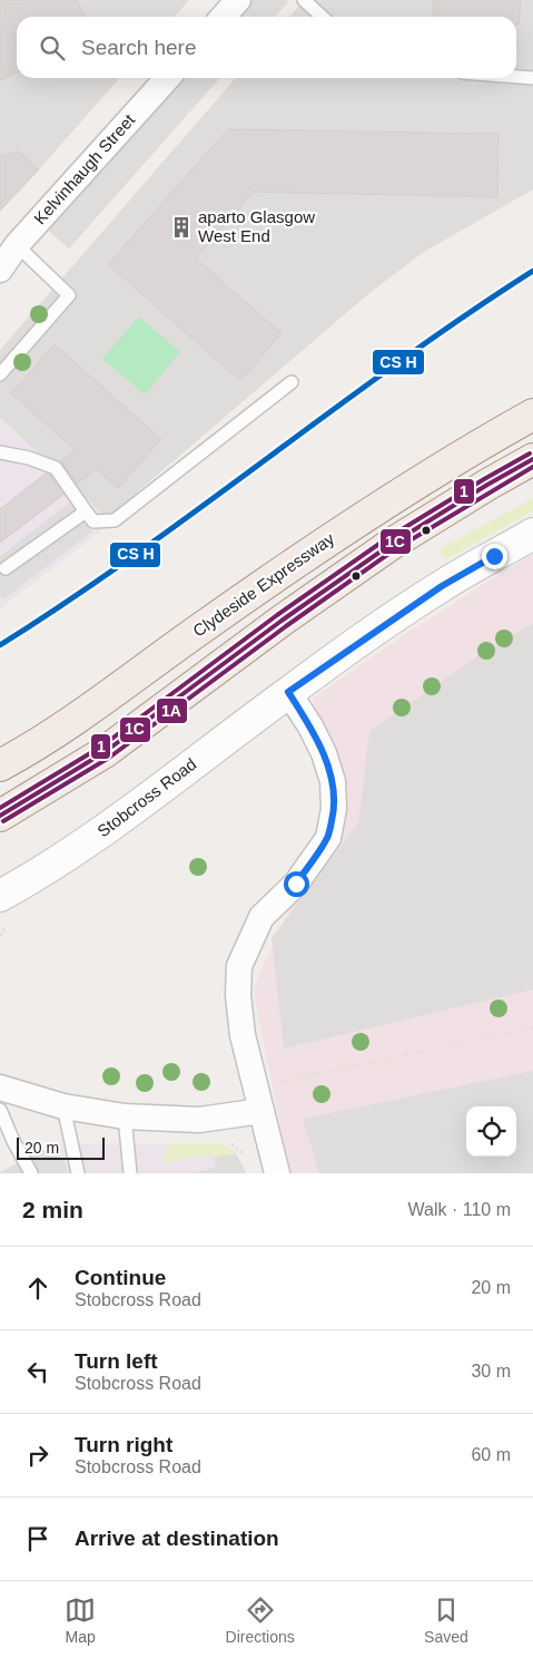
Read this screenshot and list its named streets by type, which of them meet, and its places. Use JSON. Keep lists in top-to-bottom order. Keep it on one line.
{"streets":{"main road":["Clydeside Expressway"],"street":["Kelvinhaugh Street","Stobcross Road"]},"places":{"building":["aparto Glasgow West End"]},"lines":["transit line 1","transit line 1C","transit line 1A"],"scale_bar":"20 m","page":{"search":"Search here","scale":"20 m","heading":["2 min","Walk · 110 m"],"list":[["Continue","Stobcross Road","20 m"],["Turn left","Stobcross Road","30 m"],["Turn right","Stobcross Road","60 m"],"Arrive at destination"],"nav":["Map","Directions","Saved"]}}
